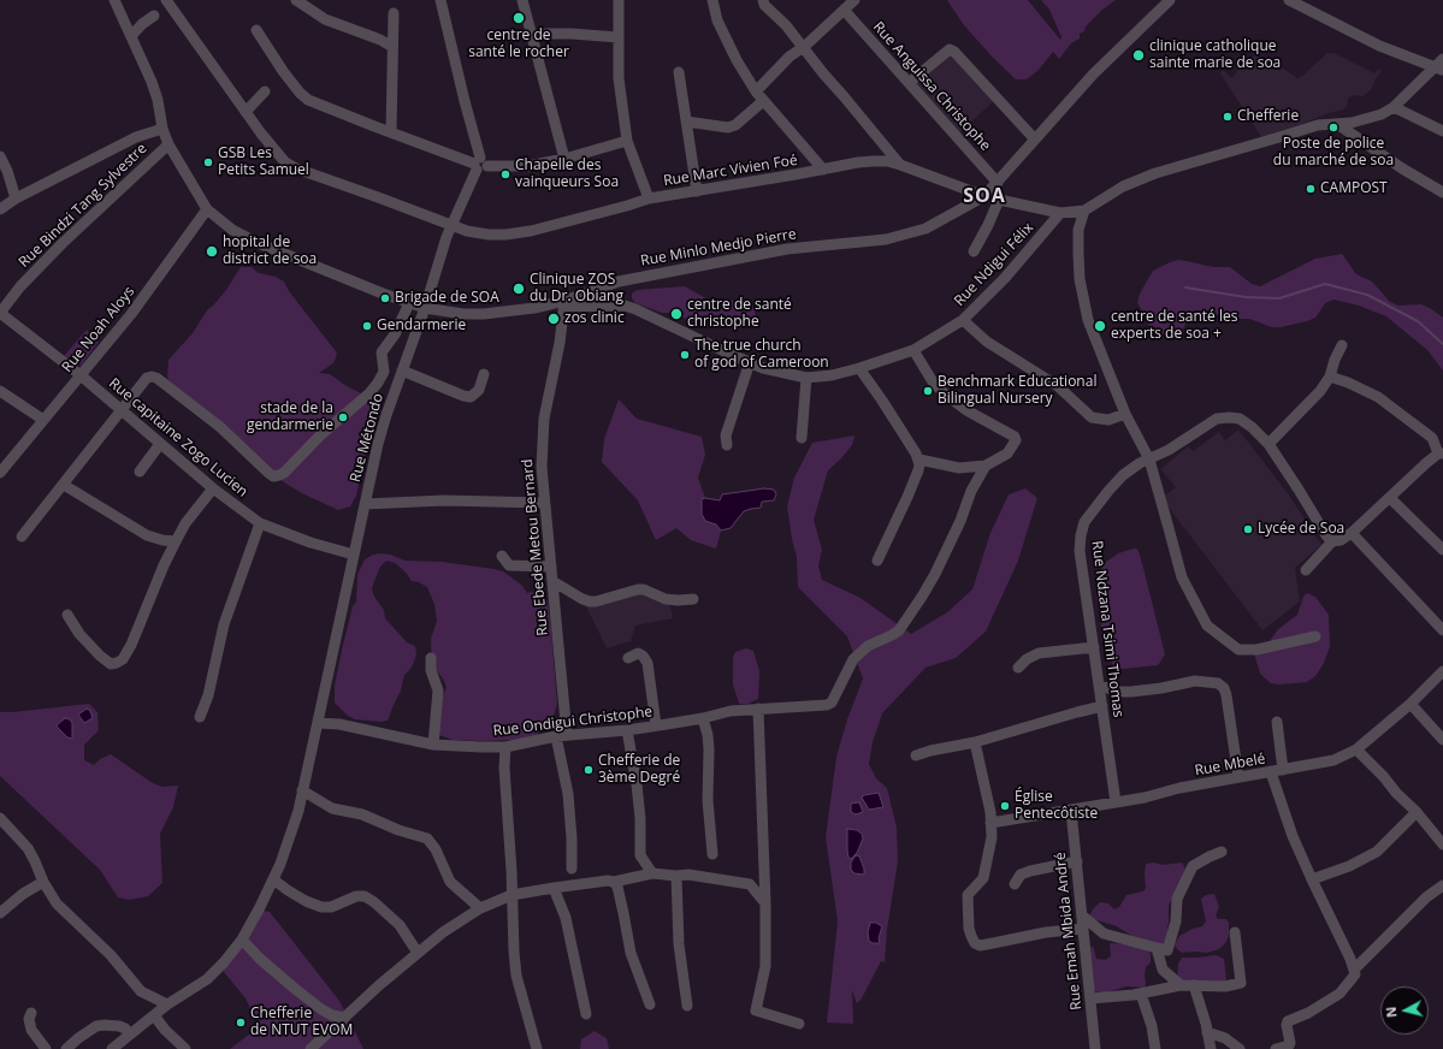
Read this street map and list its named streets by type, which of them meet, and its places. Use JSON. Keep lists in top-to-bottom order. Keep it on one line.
{"streets":{"street":["Rue Anguissa Christophe","Rue Marc Vivien Foé","Rue Bindzi Tang Sylvestre","Rue Minlo Medjo Pierre","Rue Ndigui Félix","Rue Noah Aloys","Rue capitaine Zogo Lucien","Rue Métondo","Rue Ebede Metou Bernard","Rue Ndzana Tsimi Thomas","Rue Ondigui Christophe","Rue Mbelé","Rue Emah Mbida André"]},"crossings":[["Rue Anguissa Christophe","Rue Minlo Medjo Pierre"],["Rue Marc Vivien Foé","Rue Minlo Medjo Pierre"],["Rue Marc Vivien Foé","Rue Ndigui Félix"],["Rue Bindzi Tang Sylvestre","Rue capitaine Zogo Lucien"],["Rue Minlo Medjo Pierre","Rue Ndigui Félix"],["Rue Minlo Medjo Pierre","Rue Noah Aloys"],["Rue Minlo Medjo Pierre","Rue Métondo"],["Rue Minlo Medjo Pierre","Rue Ebede Metou Bernard"],["Rue Ndigui Félix","Rue Ebede Metou Bernard"],["Rue Noah Aloys","Rue capitaine Zogo Lucien"],["Rue capitaine Zogo Lucien","Rue Métondo"],["Rue Métondo","Rue Ondigui Christophe"],["Rue Ebede Metou Bernard","Rue Ondigui Christophe"],["Rue Ndzana Tsimi Thomas","Rue Mbelé"],["Rue Mbelé","Rue Emah Mbida André"]],"districts":["SOA"],"places":["centre de santé le rocher","clinique catholique sainte marie de soa","Chefferie","Poste de police du marché de soa","GSB Les Petits Samuel","Chapelle des vainqueurs Soa","CAMPOST","hopital de district de soa","Clinique ZOS du Dr. Obiang","Brigade de SOA","centre de santé christophe","zos clinic","Gendarmerie","centre de santé les experts de soa +","The true church of god of Cameroon","Benchmark Educational Bilingual Nursery","stade de la gendarmerie","Lycée de Soa","Chefferie de 3ème Degré","Église Pentecôtiste","Chefferie de NTUT EVOM"],"north":"left"}
